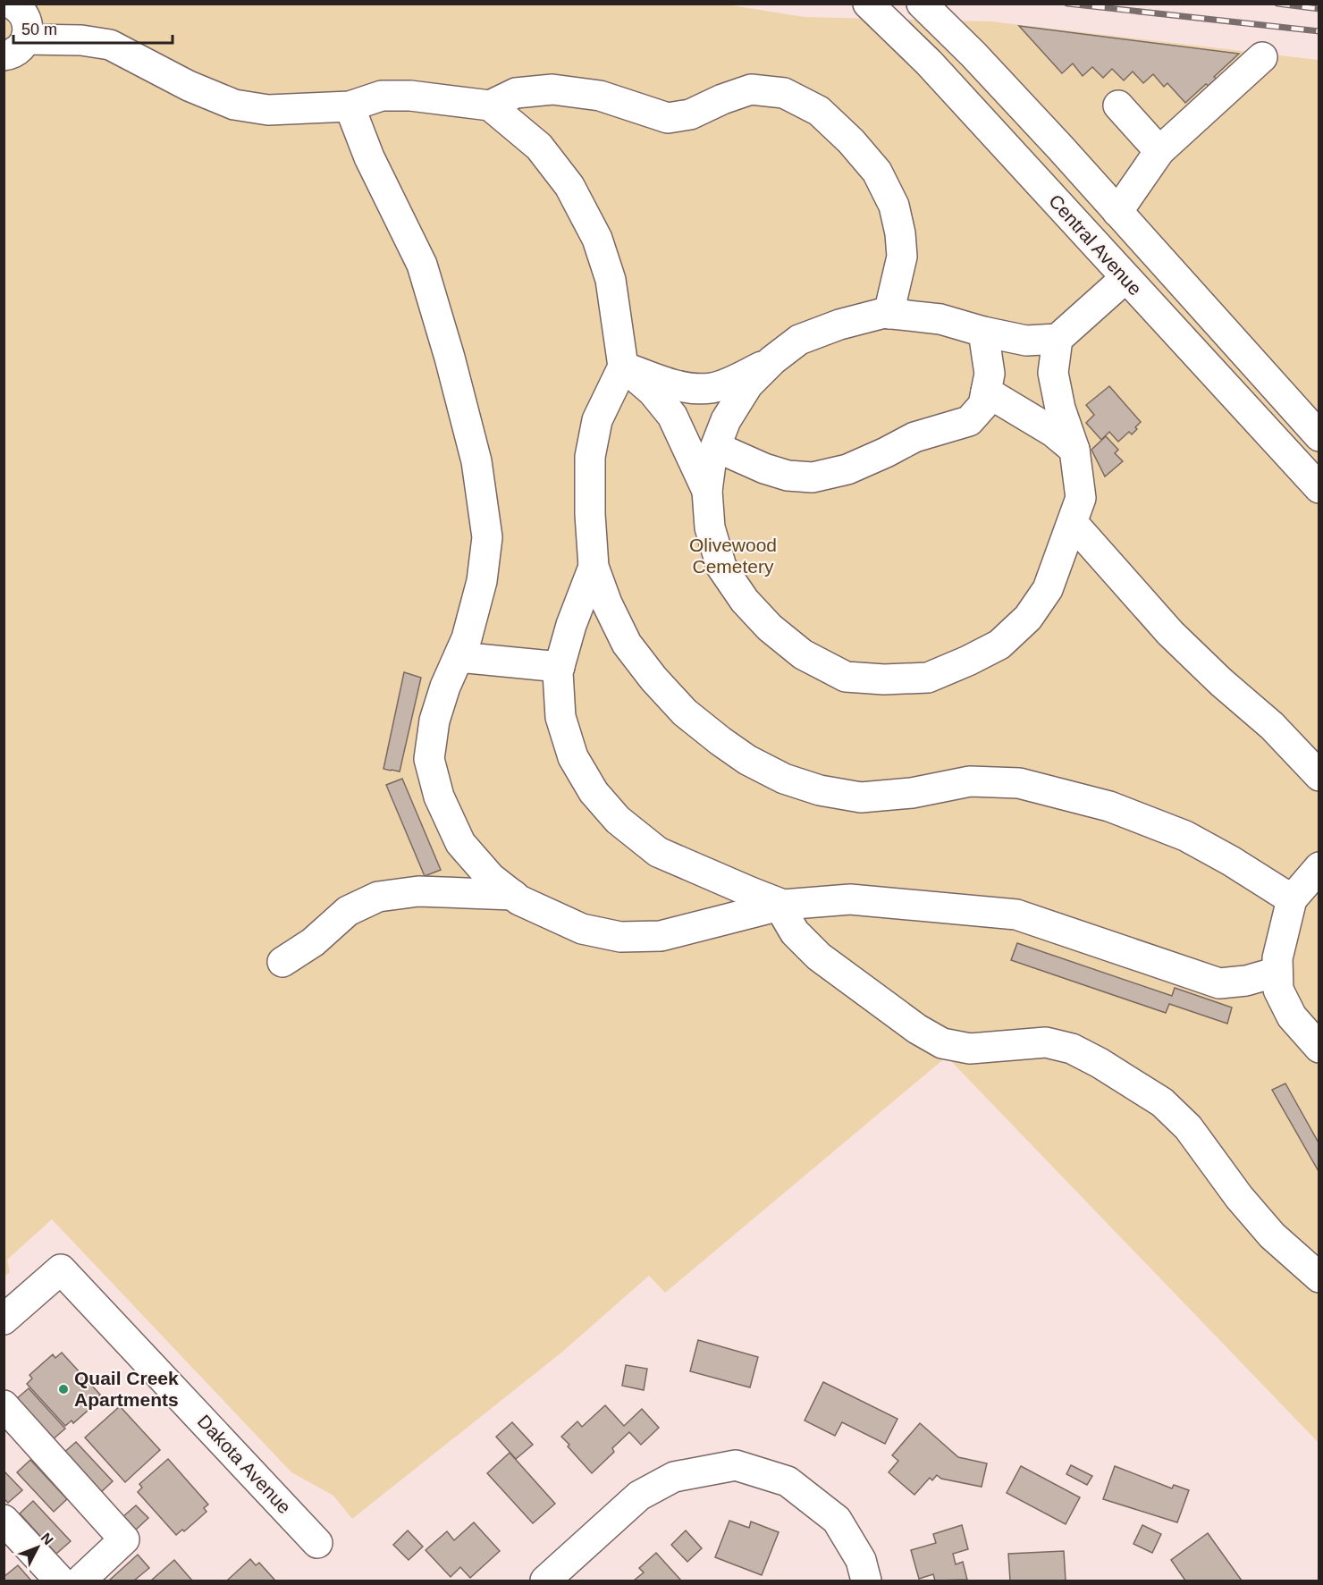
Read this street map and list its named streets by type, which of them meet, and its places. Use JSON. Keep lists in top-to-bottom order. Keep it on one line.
{"streets":{"main road":["Central Avenue","Dakota Avenue"]},"parks":["Olivewood Cemetery"],"places":["Quail Creek Apartments"],"scale_bar":"50 m","north":"top right"}
